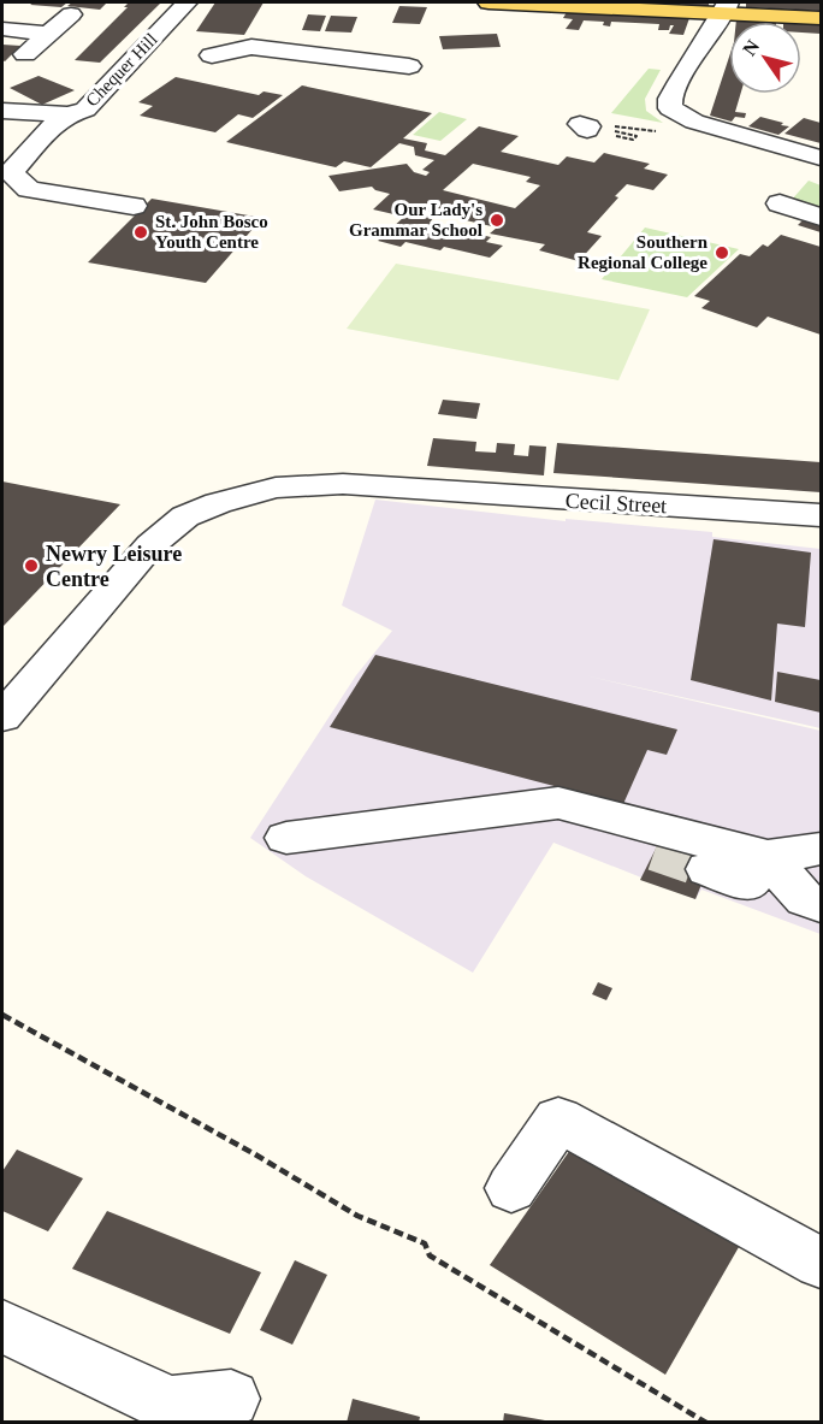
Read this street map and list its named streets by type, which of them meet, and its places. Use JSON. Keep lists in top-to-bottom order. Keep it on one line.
{"streets":{"street":["Chequer Hill","Cecil Street"]},"places":["Our Lady's Grammar School","St. John Bosco Youth Centre","Southern Regional College","Newry Leisure Centre"],"north":"top left"}
